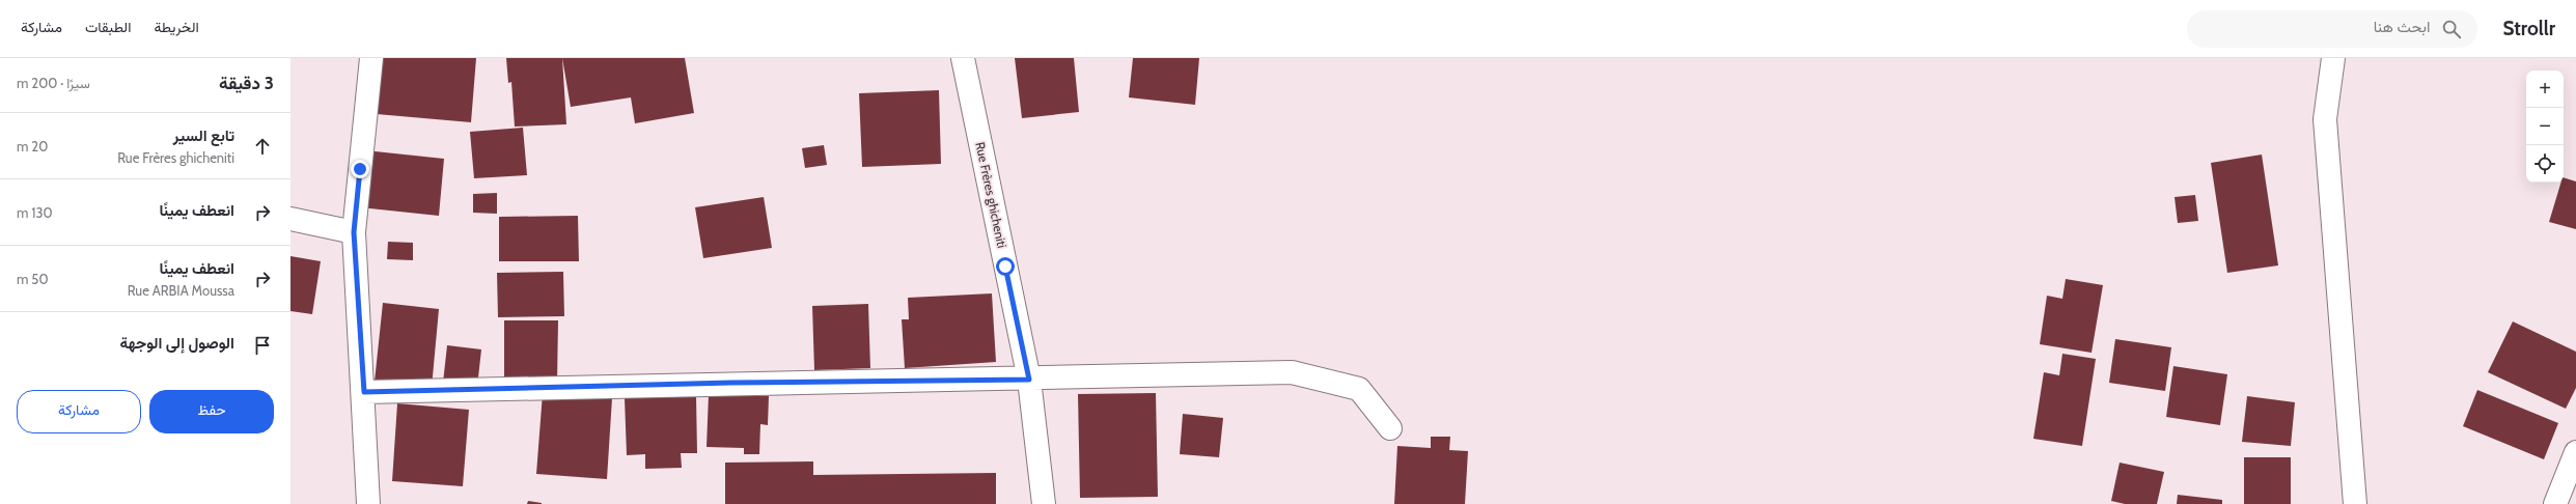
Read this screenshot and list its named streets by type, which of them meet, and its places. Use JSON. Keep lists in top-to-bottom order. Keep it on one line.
{"streets":{"street":["Rue Frères ghicheniti"]},"page":{"header":"Strollr","search":"ابحث هنا","nav":["الخريطة","الطبقات","مشاركة"],"heading":["3 دقيقة","سيرًا · 200 m"],"map_buttons":["+","−"],"list":[["تابع السير","Rue Frères ghicheniti","20 m"],["انعطف يمينًا","130 m"],["انعطف يمينًا","Rue ARBIA Moussa","50 m"],"الوصول إلى الوجهة"],"buttons":["حفظ","مشاركة"]}}
